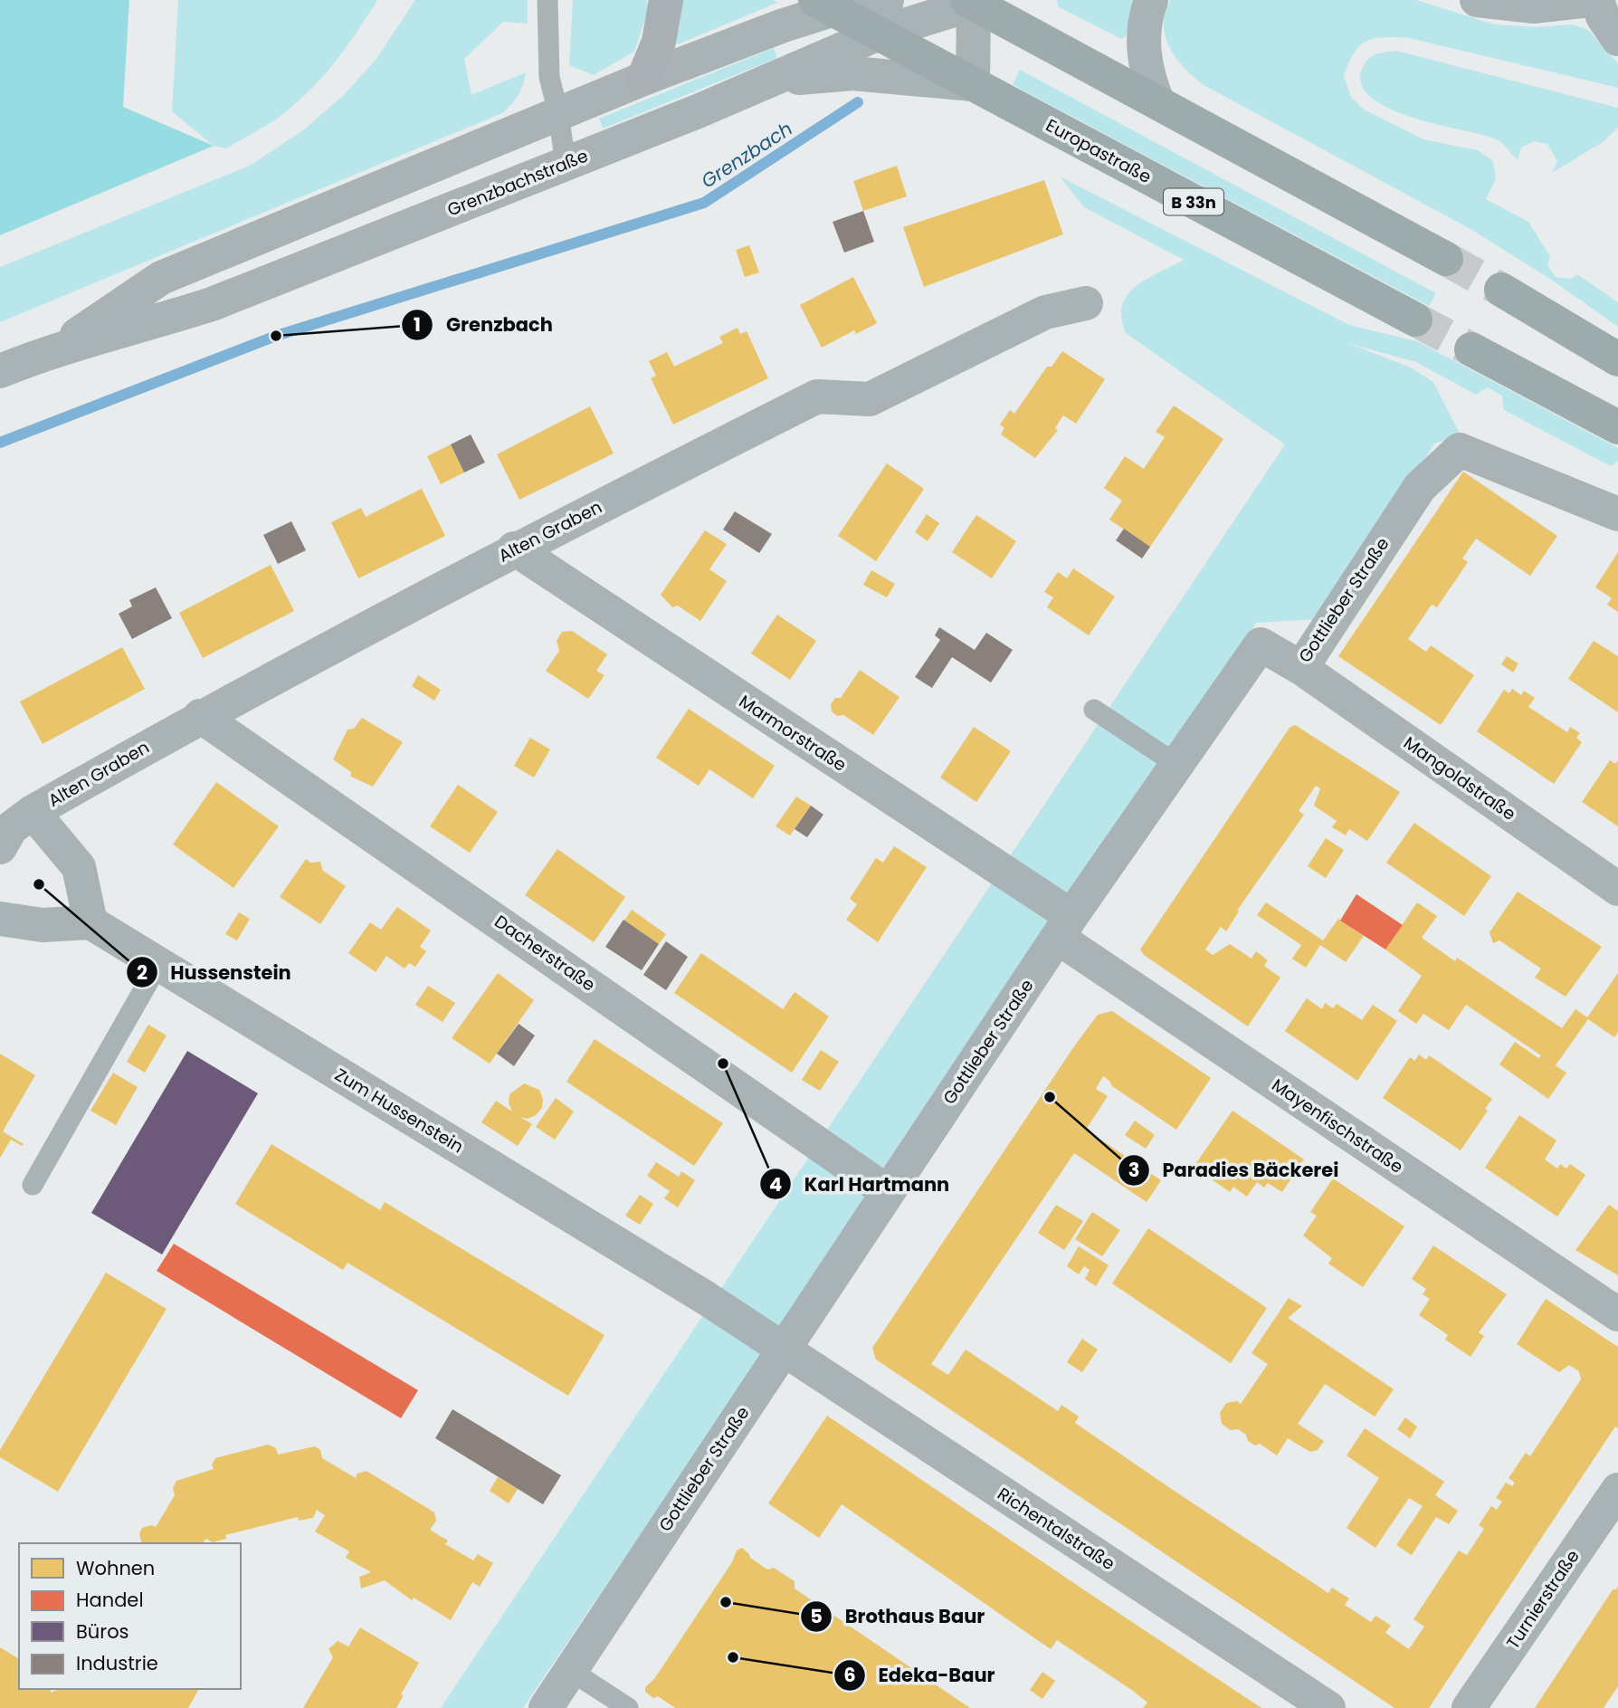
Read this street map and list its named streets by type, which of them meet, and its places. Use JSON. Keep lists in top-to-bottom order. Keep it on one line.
{"streets":{"main road":["Europastraße","B 33n"],"street":["Grenzbachstraße","Alten Graben","Gottlieber Straße","Marmorstraße","Mangoldstraße","Dacherstraße","Zum Hussenstein","Mayenfischstraße","Richentalstraße","Turnierstraße"]},"crossings":[["Europastraße","Grenzbachstraße"],["Alten Graben","Marmorstraße"],["Alten Graben","Dacherstraße"],["Alten Graben","Zum Hussenstein"],["Gottlieber Straße","Marmorstraße"],["Gottlieber Straße","Mangoldstraße"],["Gottlieber Straße","Dacherstraße"],["Gottlieber Straße","Zum Hussenstein"],["Gottlieber Straße","Mayenfischstraße"],["Gottlieber Straße","Richentalstraße"],["Marmorstraße","Mayenfischstraße"],["Zum Hussenstein","Richentalstraße"]],"water":["Grenzbach"],"places":["Grenzbach","Hussenstein","Karl Hartmann","Paradies Bäckerei","Brothaus Baur","Edeka-Baur"],"legend":["Wohnen","Handel","Büros","Industrie"]}
